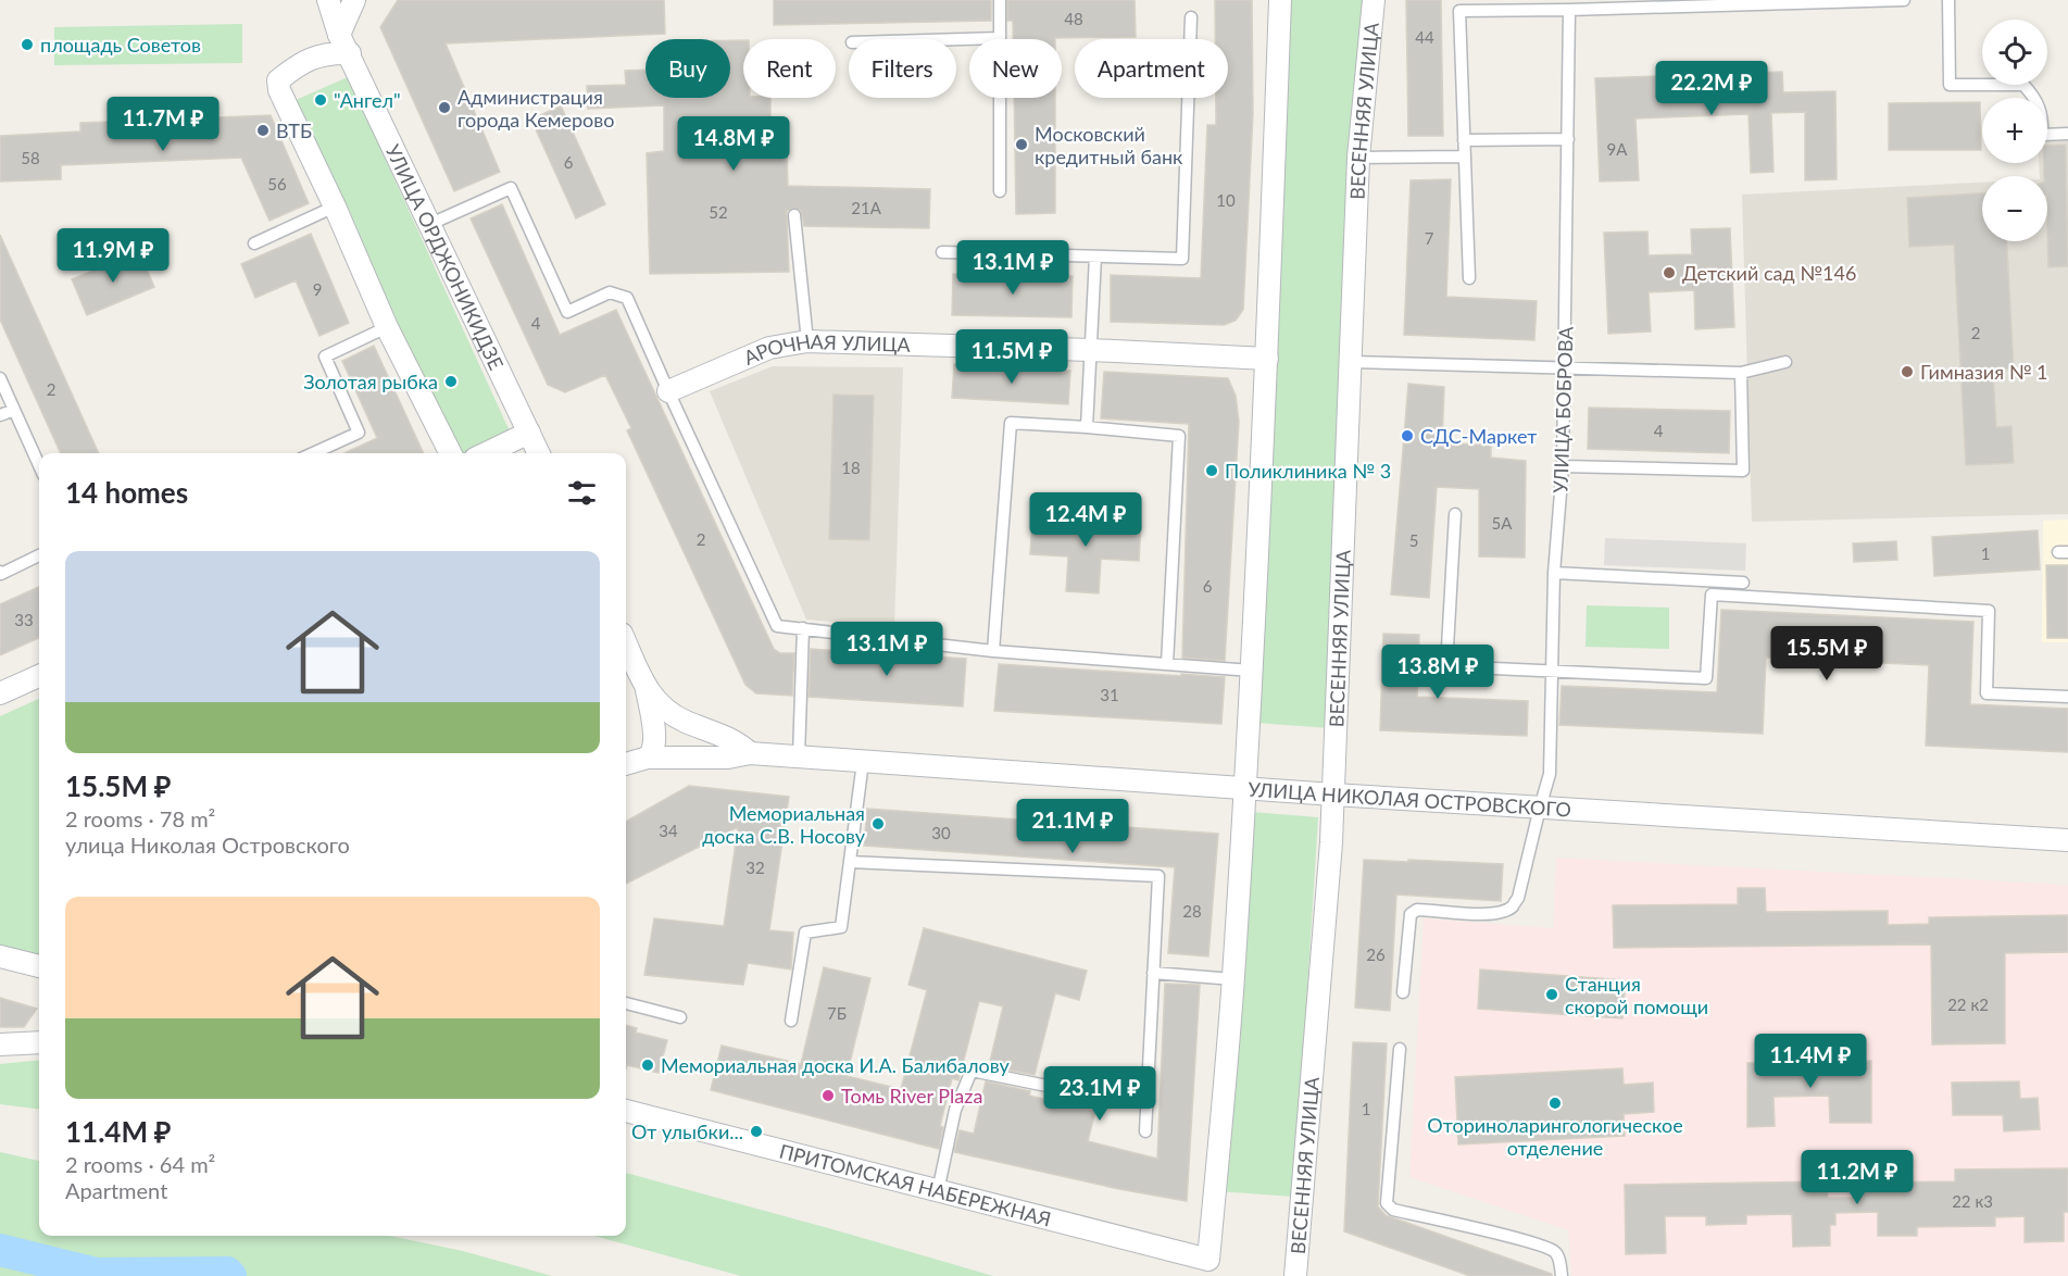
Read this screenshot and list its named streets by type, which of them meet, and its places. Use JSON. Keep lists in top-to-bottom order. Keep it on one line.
{"streets":{"street":["ВЕСЕННЯЯ УЛИЦА","УЛИЦА ОРДЖОНИКИДЗЕ","АРОЧНАЯ УЛИЦА","УЛИЦА НИКОЛАЯ ОСТРОВСКОГО","ПРИТОМСКАЯ НАБЕРЕЖНАЯ"],"lane":["УЛИЦА БОБРОВА"]},"crossings":[["ВЕСЕННЯЯ УЛИЦА","УЛИЦА НИКОЛАЯ ОСТРОВСКОГО"],["УЛИЦА БОБРОВА","УЛИЦА НИКОЛАЯ ОСТРОВСКОГО"]],"places":["площадь Советов","\"Ангел\"","Администрация города Кемерово","ВТБ","Московский кредитный банк","Детский сад №146","Гимназия № 1","Золотая рыбка","СДС-Маркет","Поликлиника № 3","Мемориальная доска С.В. Носову","Станция скорой помощи","Мемориальная доска И.А. Балибалову","Томь River Plaza","Оториноларингологическое отделение","От улыбки..."],"house_numbers":["48","44","9А","58","6","56","10","21А","52","7","9","4","2","2","4","18","5А","2","5","1","6","33","31","34","30","32","28","26","22 к2","7Б","1","22 к3"],"page":{"map_buttons":["+","−"],"chip":["Buy","Rent","Filters","New","Apartment"],"price":["22.2M ₽","11.7M ₽","14.8M ₽","11.9M ₽","13.1M ₽","11.5M ₽","12.4M ₽","13.1M ₽","15.5M ₽","13.8M ₽","21.1M ₽","11.4M ₽","23.1M ₽","11.2M ₽"],"heading":"14 homes","list":[{"name":"15.5M ₽","note":"2 rooms · 78 m² · улица Николая Островского"},{"name":"11.4M ₽","note":"2 rooms · 64 m² · Apartment"}]}}
